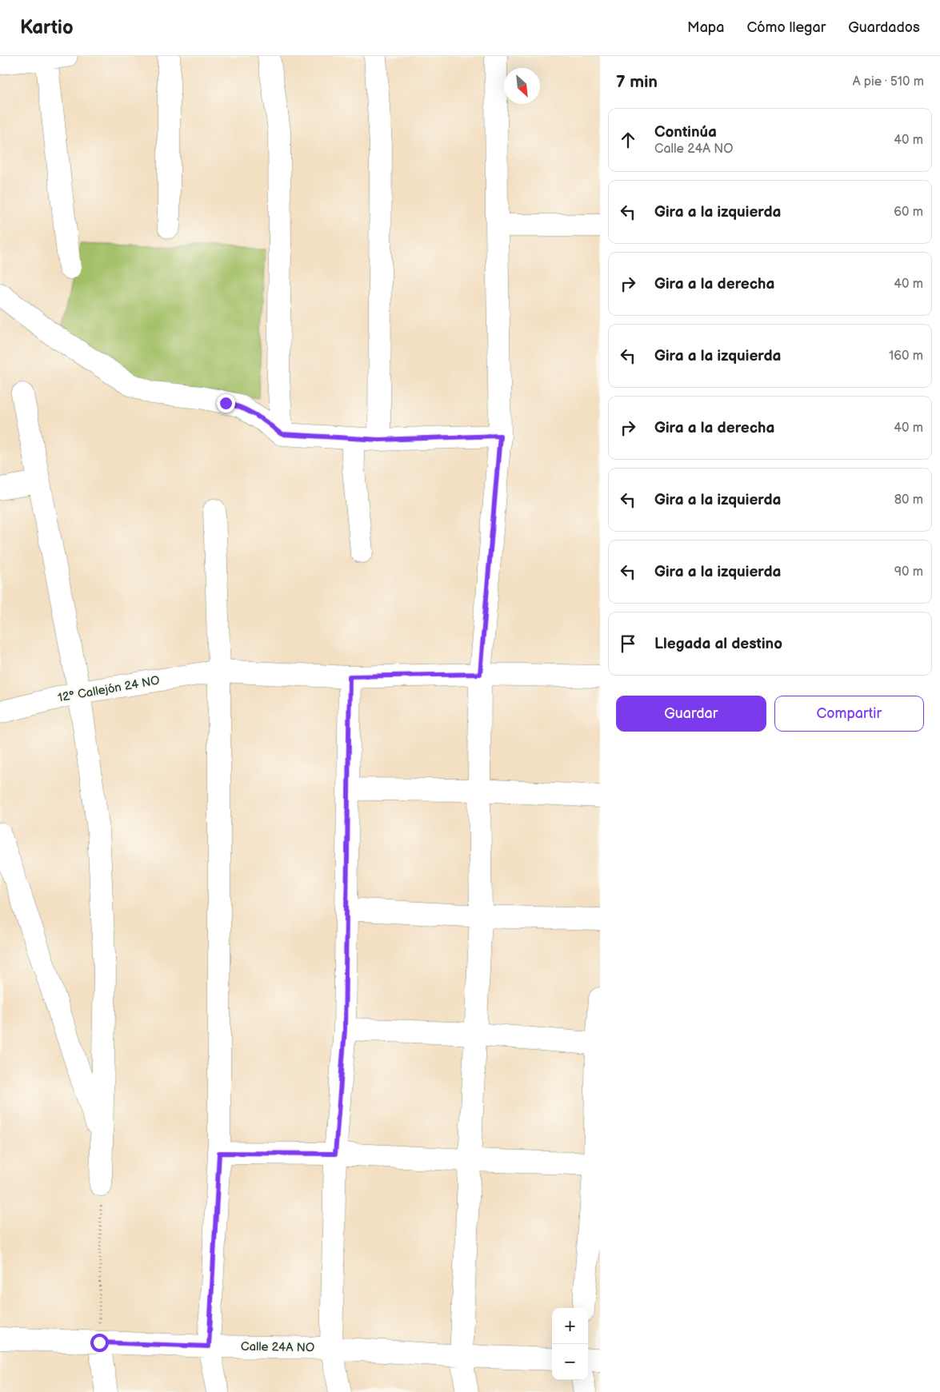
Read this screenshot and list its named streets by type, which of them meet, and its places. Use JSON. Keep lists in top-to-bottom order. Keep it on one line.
{"streets":{"street":["12° Callejón 24 NO","Calle 24A NO"]},"north":"bottom right","page":{"header":"Kartio","nav":["Mapa","Cómo llegar","Guardados"],"heading":["7 min","A pie · 510 m"],"list":[["Continúa","Calle 24A NO","40 m"],["Gira a la izquierda","60 m"],["Gira a la derecha","40 m"],["Gira a la izquierda","160 m"],["Gira a la derecha","40 m"],["Gira a la izquierda","80 m"],["Gira a la izquierda","90 m"],"Llegada al destino"],"buttons":["Guardar","Compartir"],"map_buttons":["+","−"]}}
